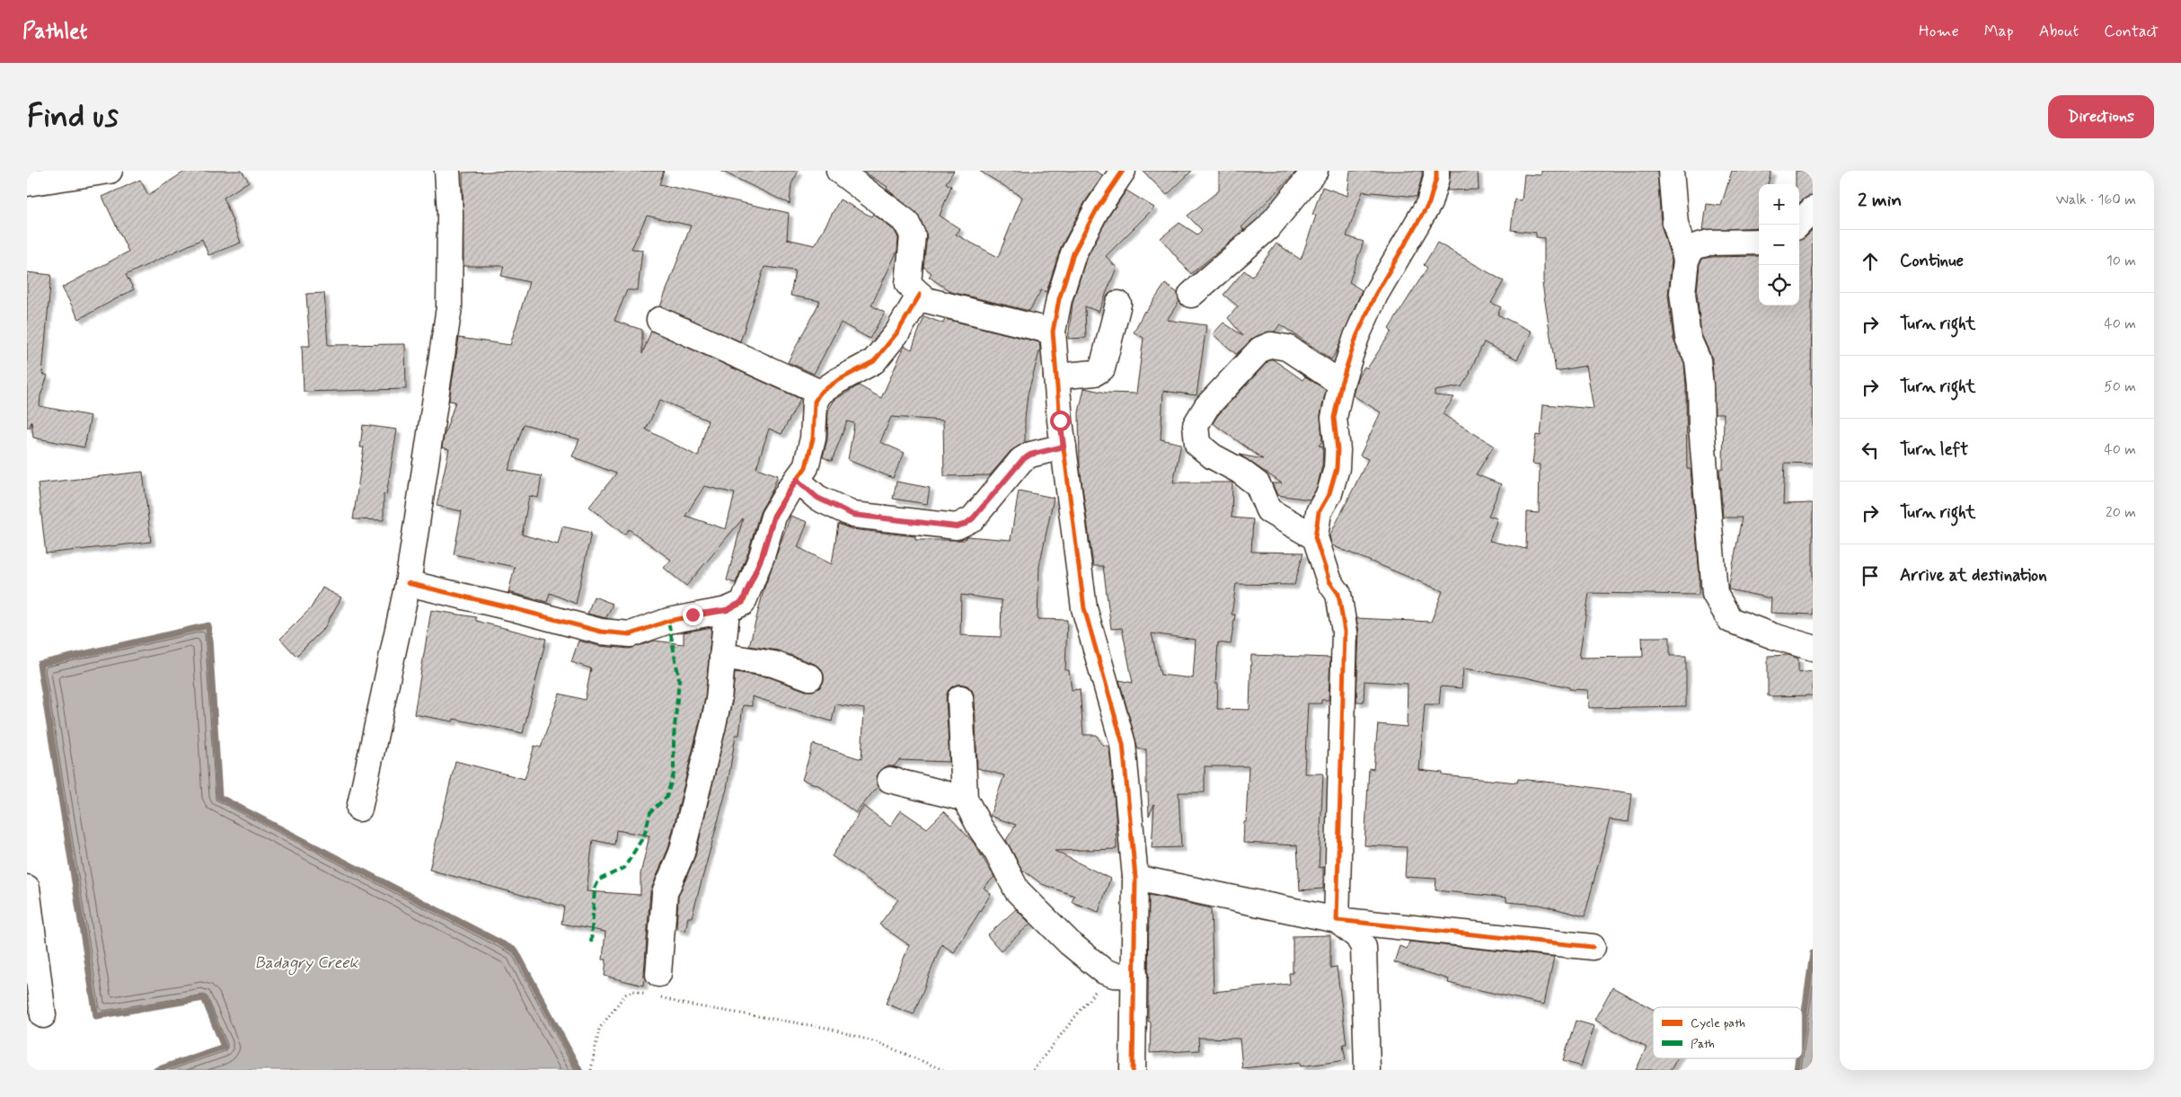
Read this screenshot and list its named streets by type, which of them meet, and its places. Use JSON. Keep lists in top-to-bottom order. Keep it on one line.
{"water":["Badagry Creek"],"legend":["Cycle path","Path"],"page":{"header":"Pathlet","nav":["Home","Map","About","Contact"],"buttons":"Directions","title":"Find us","heading":["2 min","Walk · 160 m"],"map_buttons":["+","−"],"list":[["Continue","10 m"],["Turn right","40 m"],["Turn right","50 m"],["Turn left","40 m"],["Turn right","20 m"],"Arrive at destination"]}}
